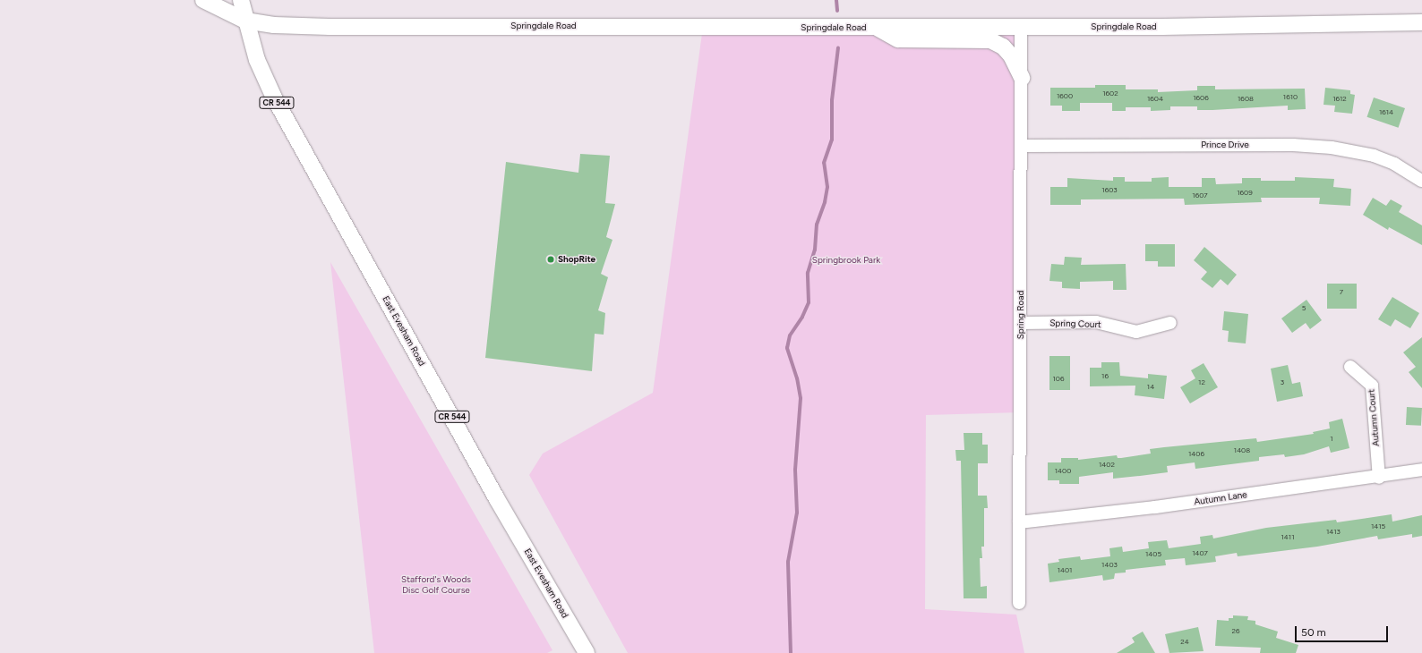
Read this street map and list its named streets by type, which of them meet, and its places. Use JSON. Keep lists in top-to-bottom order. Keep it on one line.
{"streets":{"main road":["Springdale Road","CR 544","East Evesham Road"],"street":["Prince Drive","Spring Road","Spring Court","Autumn Court","Autumn Lane"]},"crossings":[["Springdale Road","Spring Road"],["Springdale Road","East Evesham Road"],["Prince Drive","Spring Road"],["Spring Road","Spring Court"],["Spring Road","Autumn Lane"],["Autumn Court","Autumn Lane"]],"parks":["Springbrook Park","Stafford's Woods Disc Golf Course"],"places":["ShopRite"],"house_numbers":["1602","1600","1610","1606","1604","1608","1612","1614","1603","1609","1607","7","5","16","106","12","3","14","1","1408","1406","1402","1400","1415","1413","1411","1407","1405","1403","1401","26","24"],"scale_bar":"50 m"}
